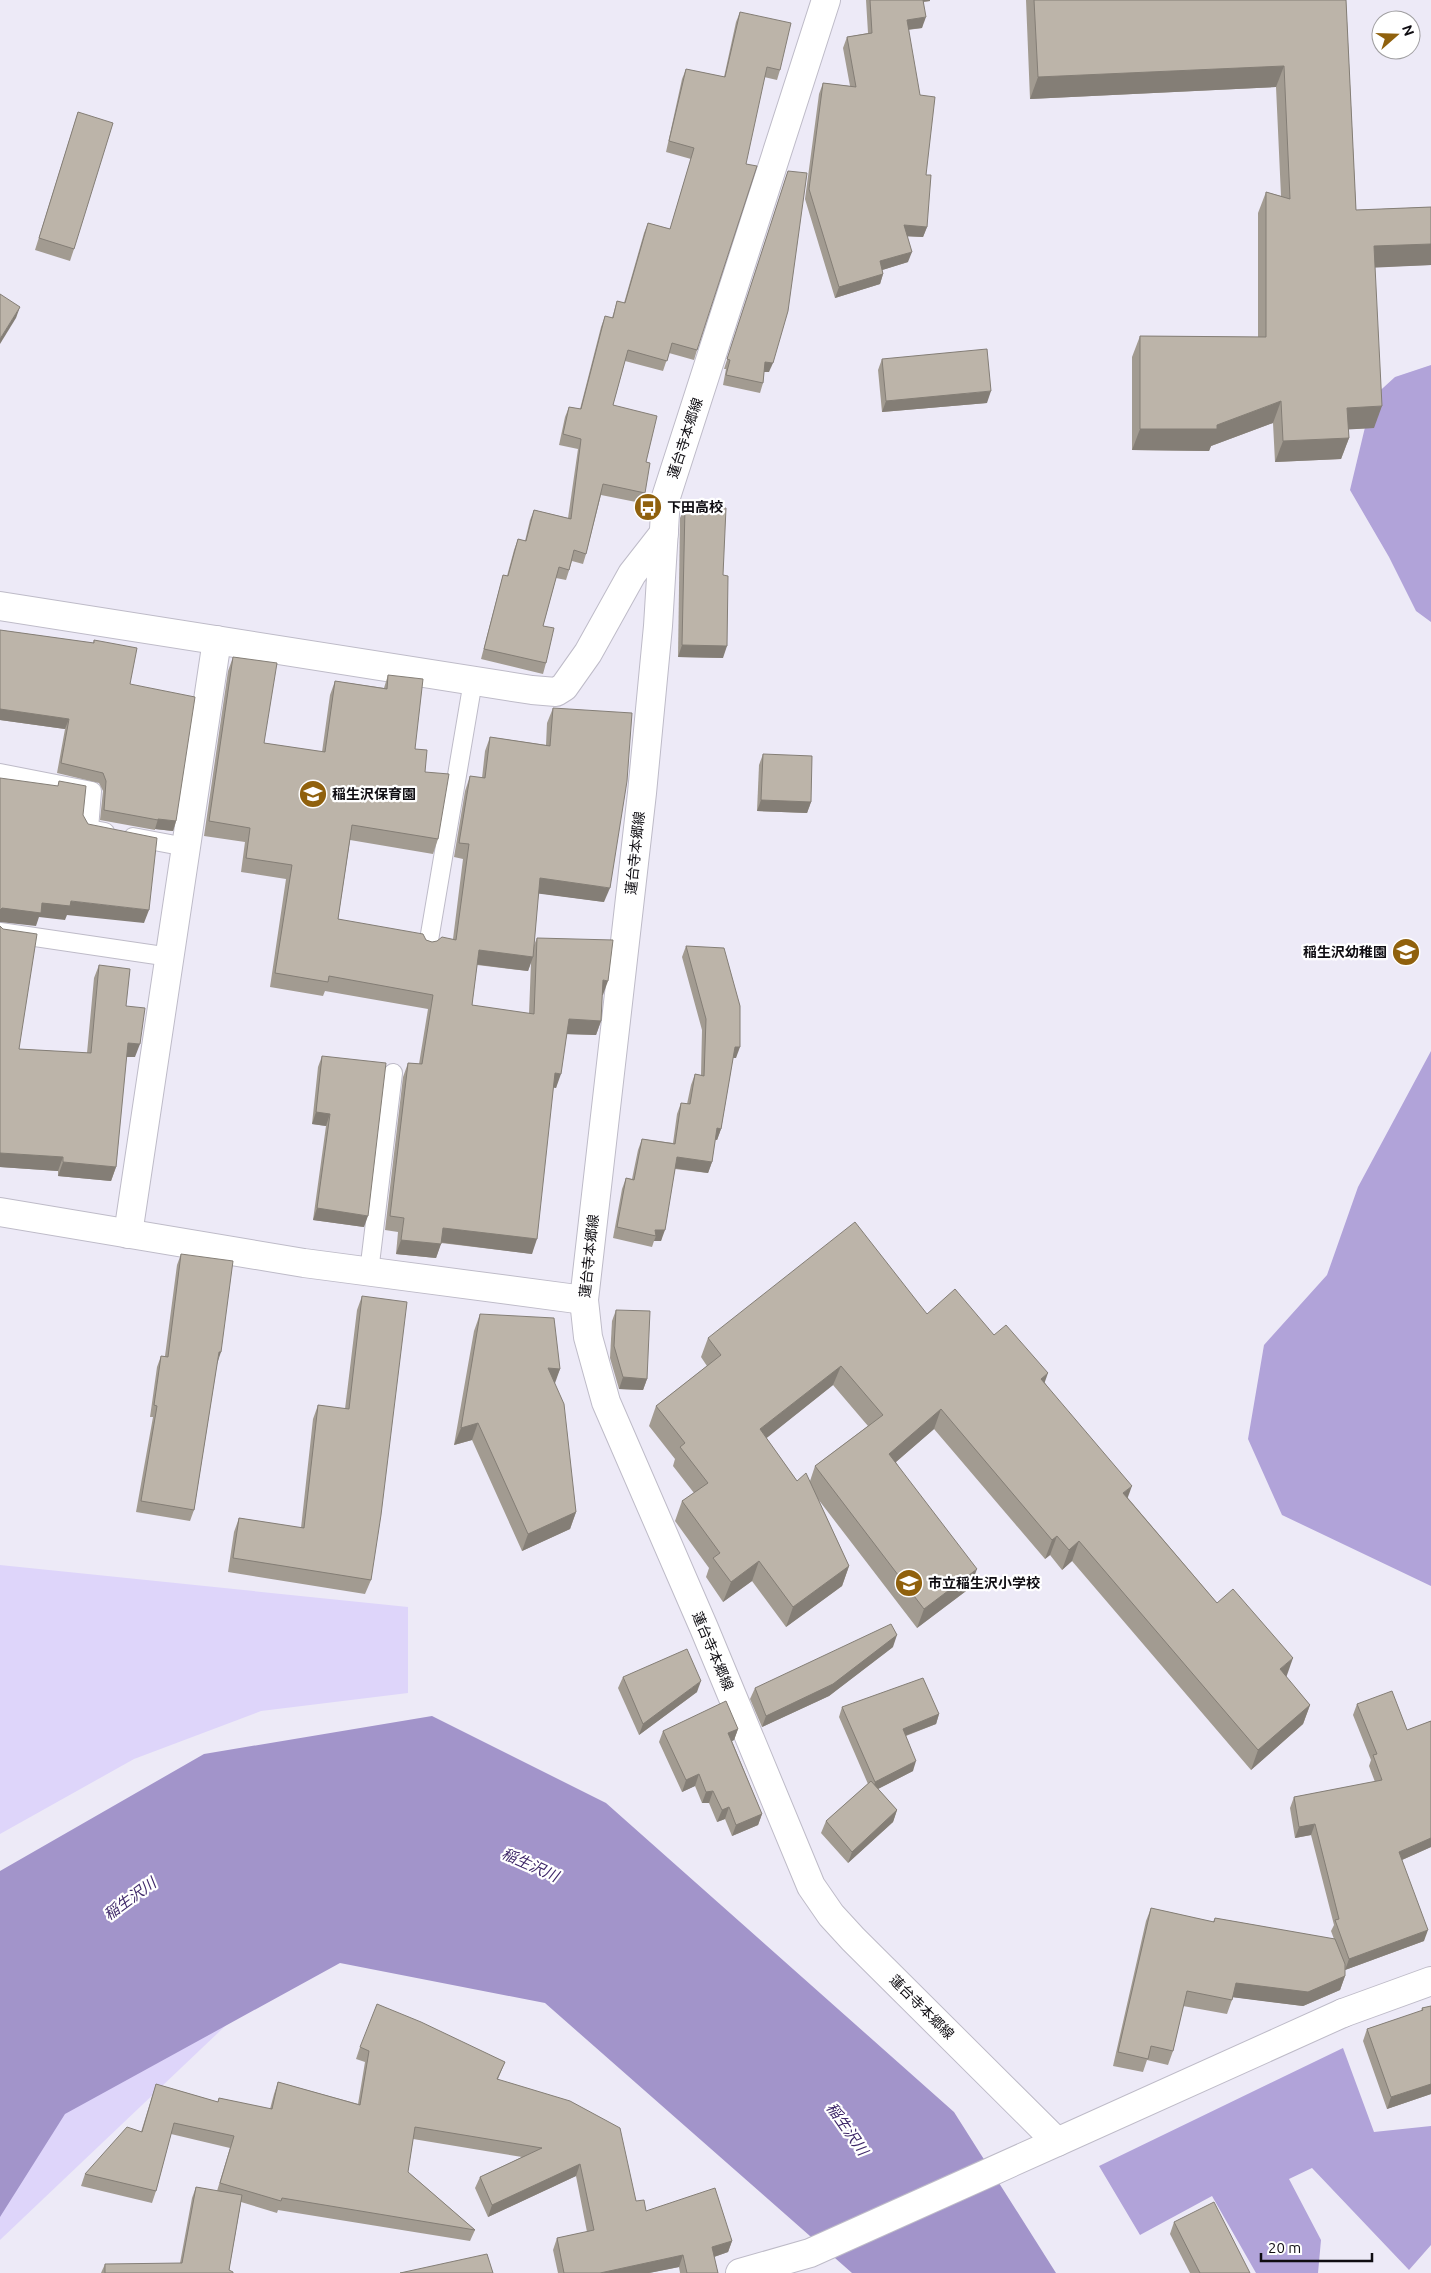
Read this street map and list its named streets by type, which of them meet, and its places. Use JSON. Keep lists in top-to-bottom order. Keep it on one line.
{"streets":{"main road":["蓮台寺本郷線"]},"water":["稲生沢川"],"places":{"bus stop":["下田高校"],"school or university":["稲生沢保育園","稲生沢幼稚園","市立稲生沢小学校"]},"scale_bar":"20 m","north":"right"}
